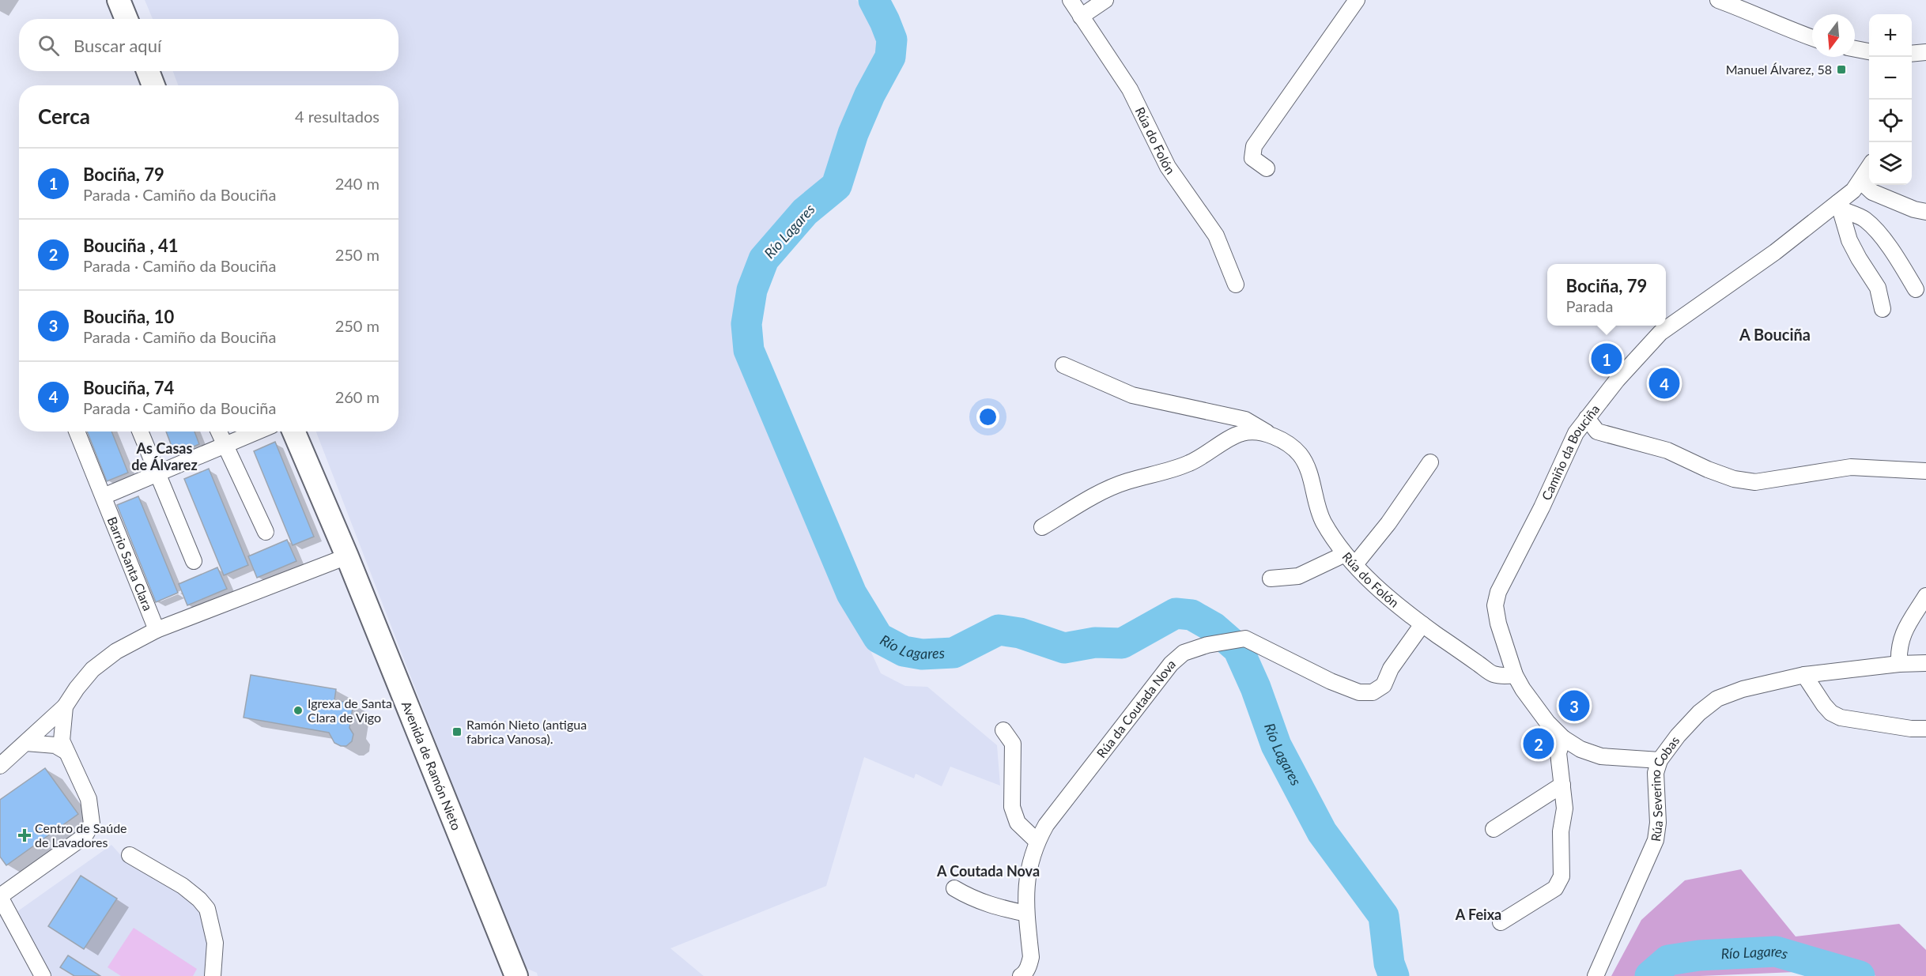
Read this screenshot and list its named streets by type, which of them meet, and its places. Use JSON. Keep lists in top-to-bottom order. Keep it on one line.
{"streets":{"main road":["Avenida de Ramón Nieto"],"street":["Rúa do Folón","Camiño da Bouciña","Barrio Santa Clara","Rúa da Coutada Nova","Rúa Severino Cobas"]},"crossings":[["Rúa do Folón","Camiño da Bouciña"],["Rúa do Folón","Rúa da Coutada Nova"],["Camiño da Bouciña","Rúa Severino Cobas"]],"districts":["A Bouciña","As Casas de Álvarez","A Coutada Nova","A Feixa"],"water":["Río Lagares"],"places":{"transit":["Manuel Álvarez, 58","Ramón Nieto (antigua fabrica Vanosa)."],"other":["Igrexa de Santa Clara de Vigo"],"health":["Centro de Saúde de Lavadores"]},"north":"bottom","page":{"map_buttons":["+","−"],"search":"Buscar aquí","heading":["Cerca","4 resultados"],"list":[{"mark":"1","name":"Bociña, 79","note":"Parada · Camiño da Bouciña","value":"240 m"},{"mark":"2","name":"Bouciña , 41","note":"Parada · Camiño da Bouciña","value":"250 m"},{"mark":"3","name":"Bouciña, 10","note":"Parada · Camiño da Bouciña","value":"250 m"},{"mark":"4","name":"Bouciña, 74","note":"Parada · Camiño da Bouciña","value":"260 m"}],"popup":["Bociña, 79","Parada"],"pins":["1","4","3","2"]}}
